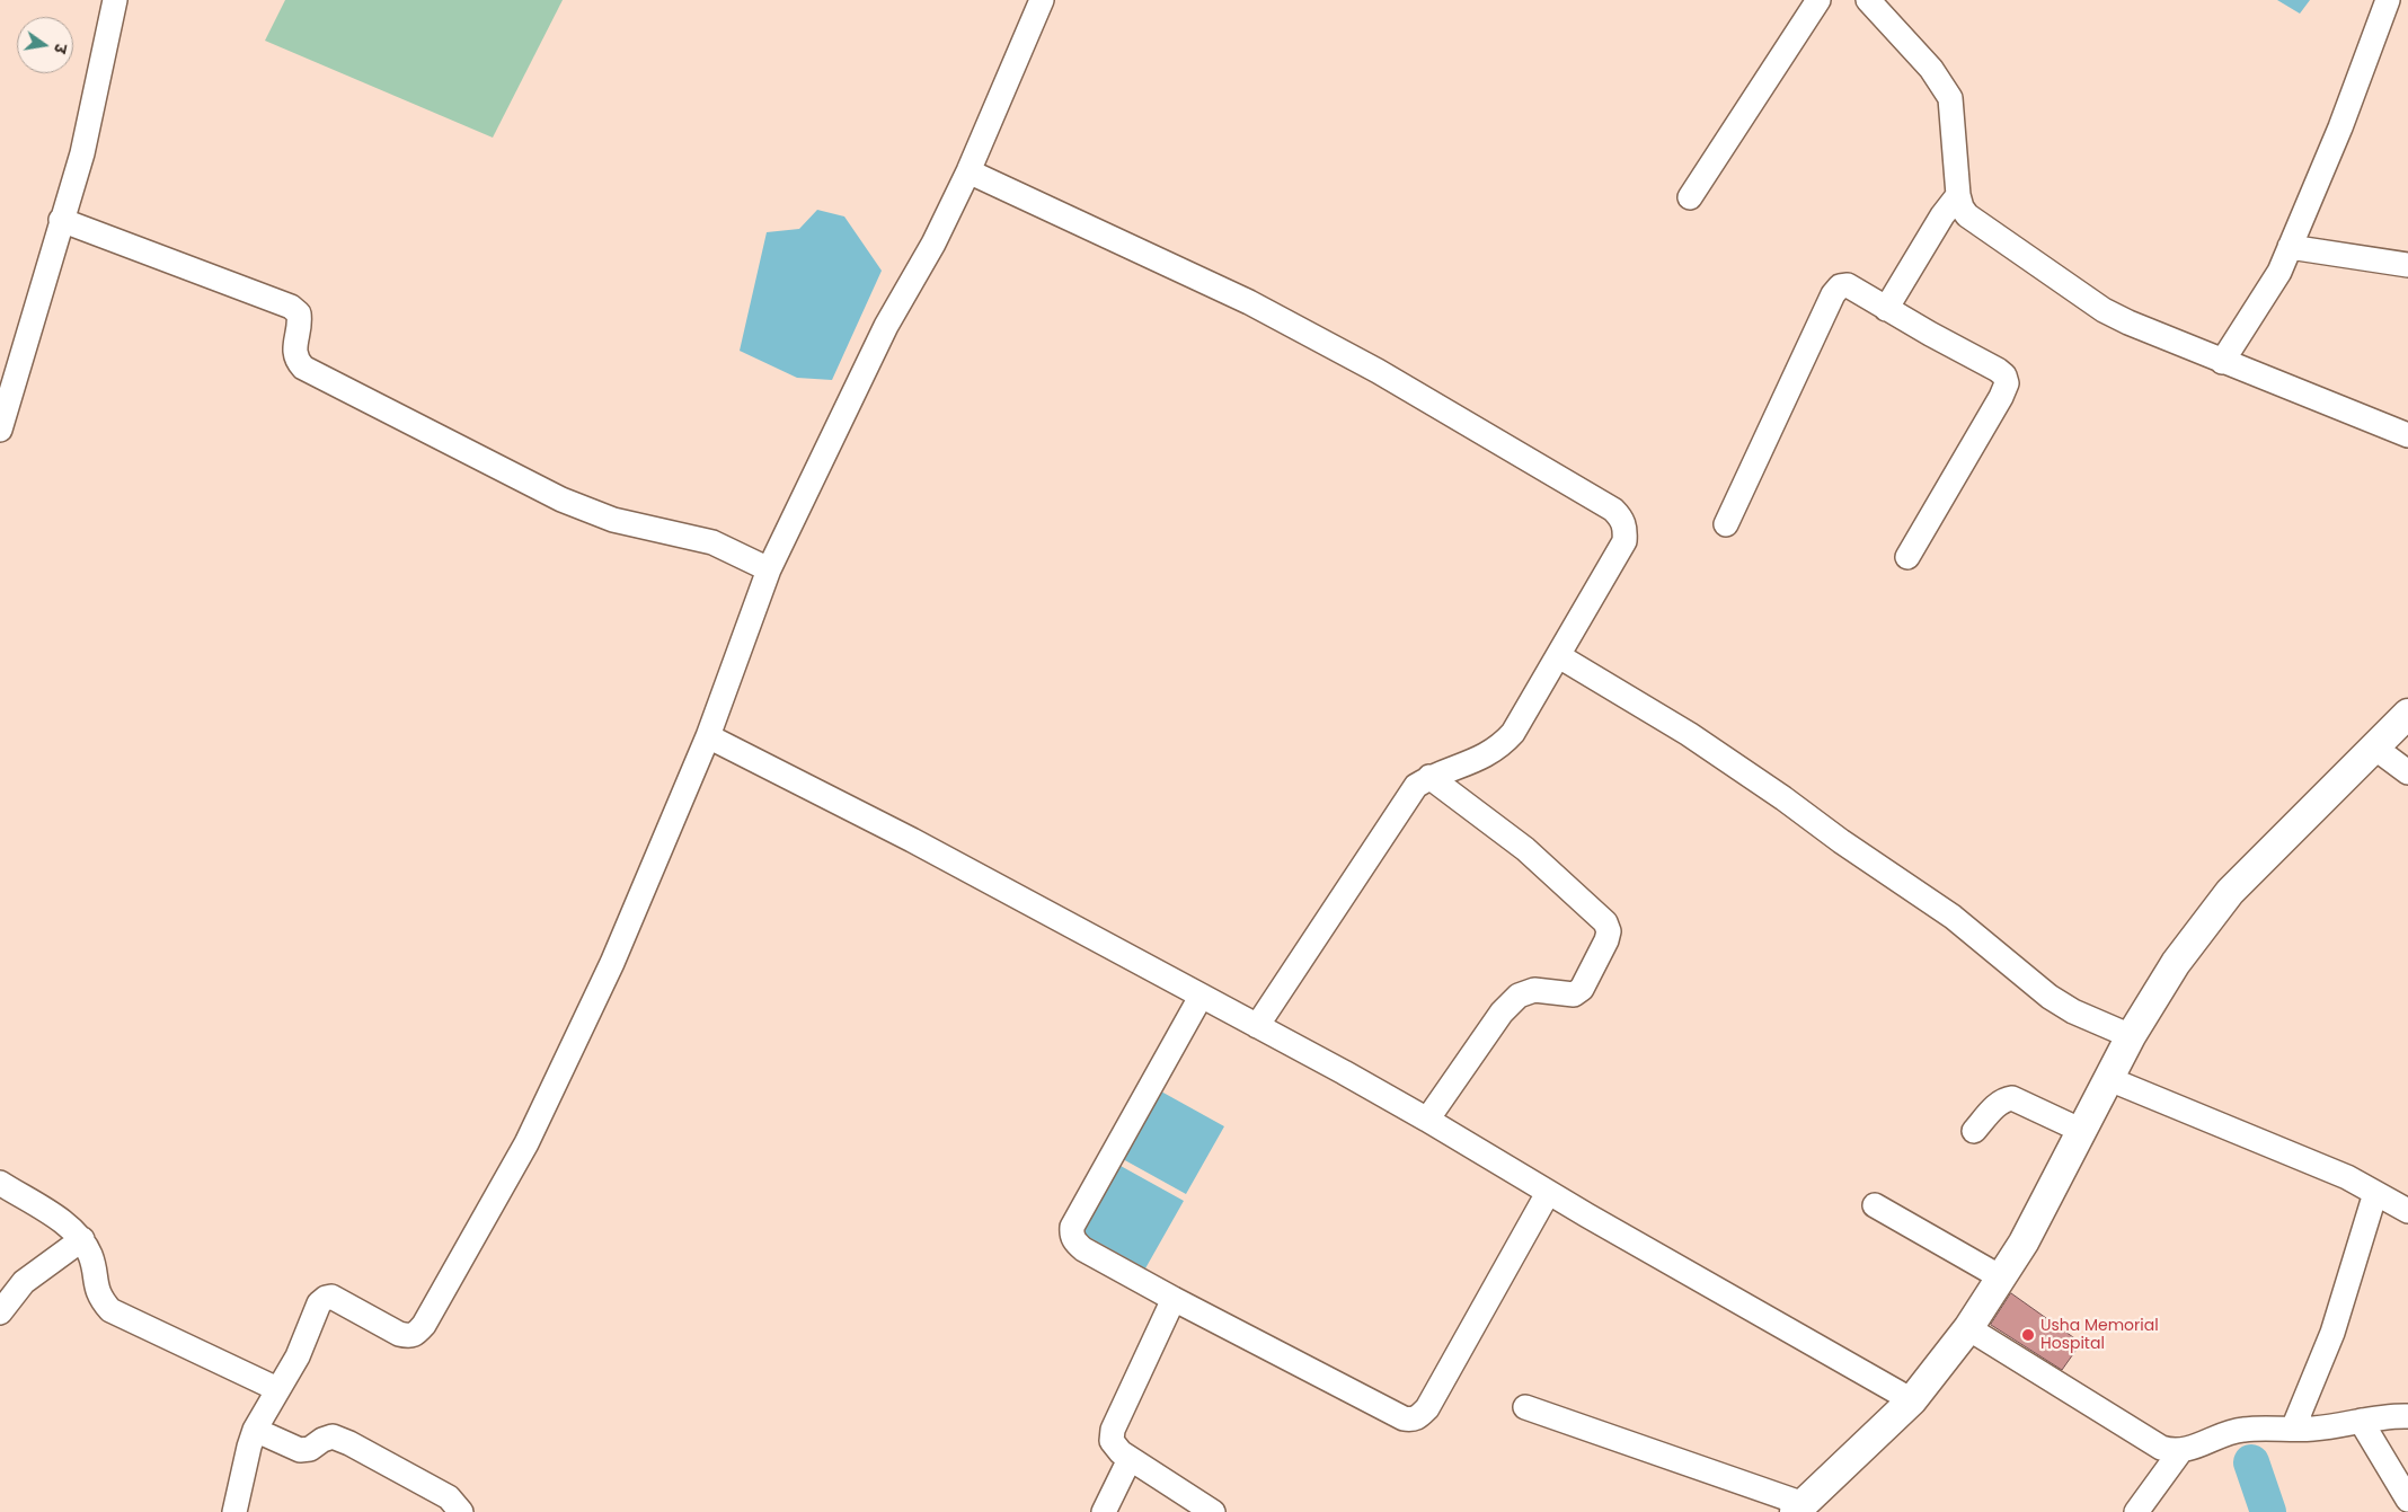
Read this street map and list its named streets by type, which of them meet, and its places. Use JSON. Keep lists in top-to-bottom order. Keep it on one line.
{"places":["Usha Memorial Hospital"],"north":"right"}
